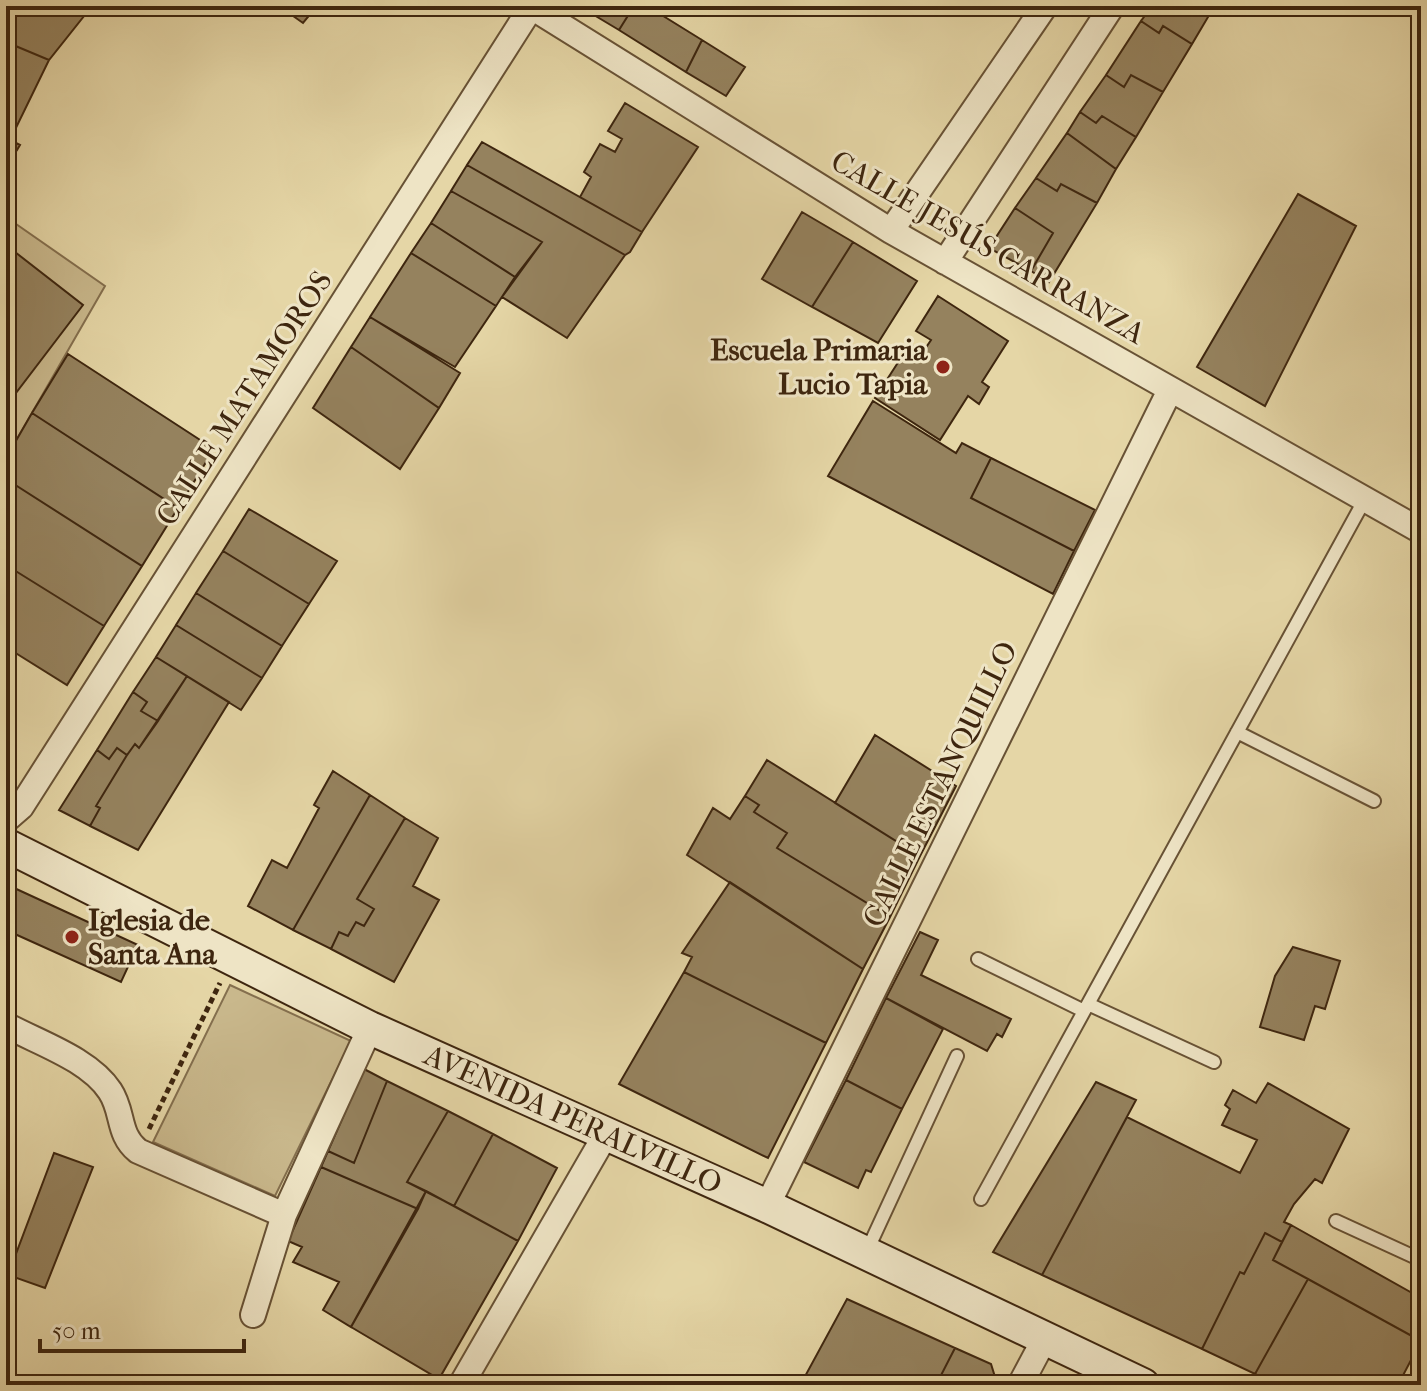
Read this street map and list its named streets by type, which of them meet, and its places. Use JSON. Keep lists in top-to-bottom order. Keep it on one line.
{"streets":{"street":["CALLE JESÚS CARRANZA","CALLE MATAMOROS","CALLE ESTANQUILLO","AVENIDA PERALVILLO"]},"crossings":[["CALLE JESÚS CARRANZA","CALLE MATAMOROS"],["CALLE JESÚS CARRANZA","CALLE ESTANQUILLO"],["CALLE ESTANQUILLO","AVENIDA PERALVILLO"]],"places":["Escuela Primaria Lucio Tapia","Iglesia de Santa Ana"],"scale_bar":"50 m"}
